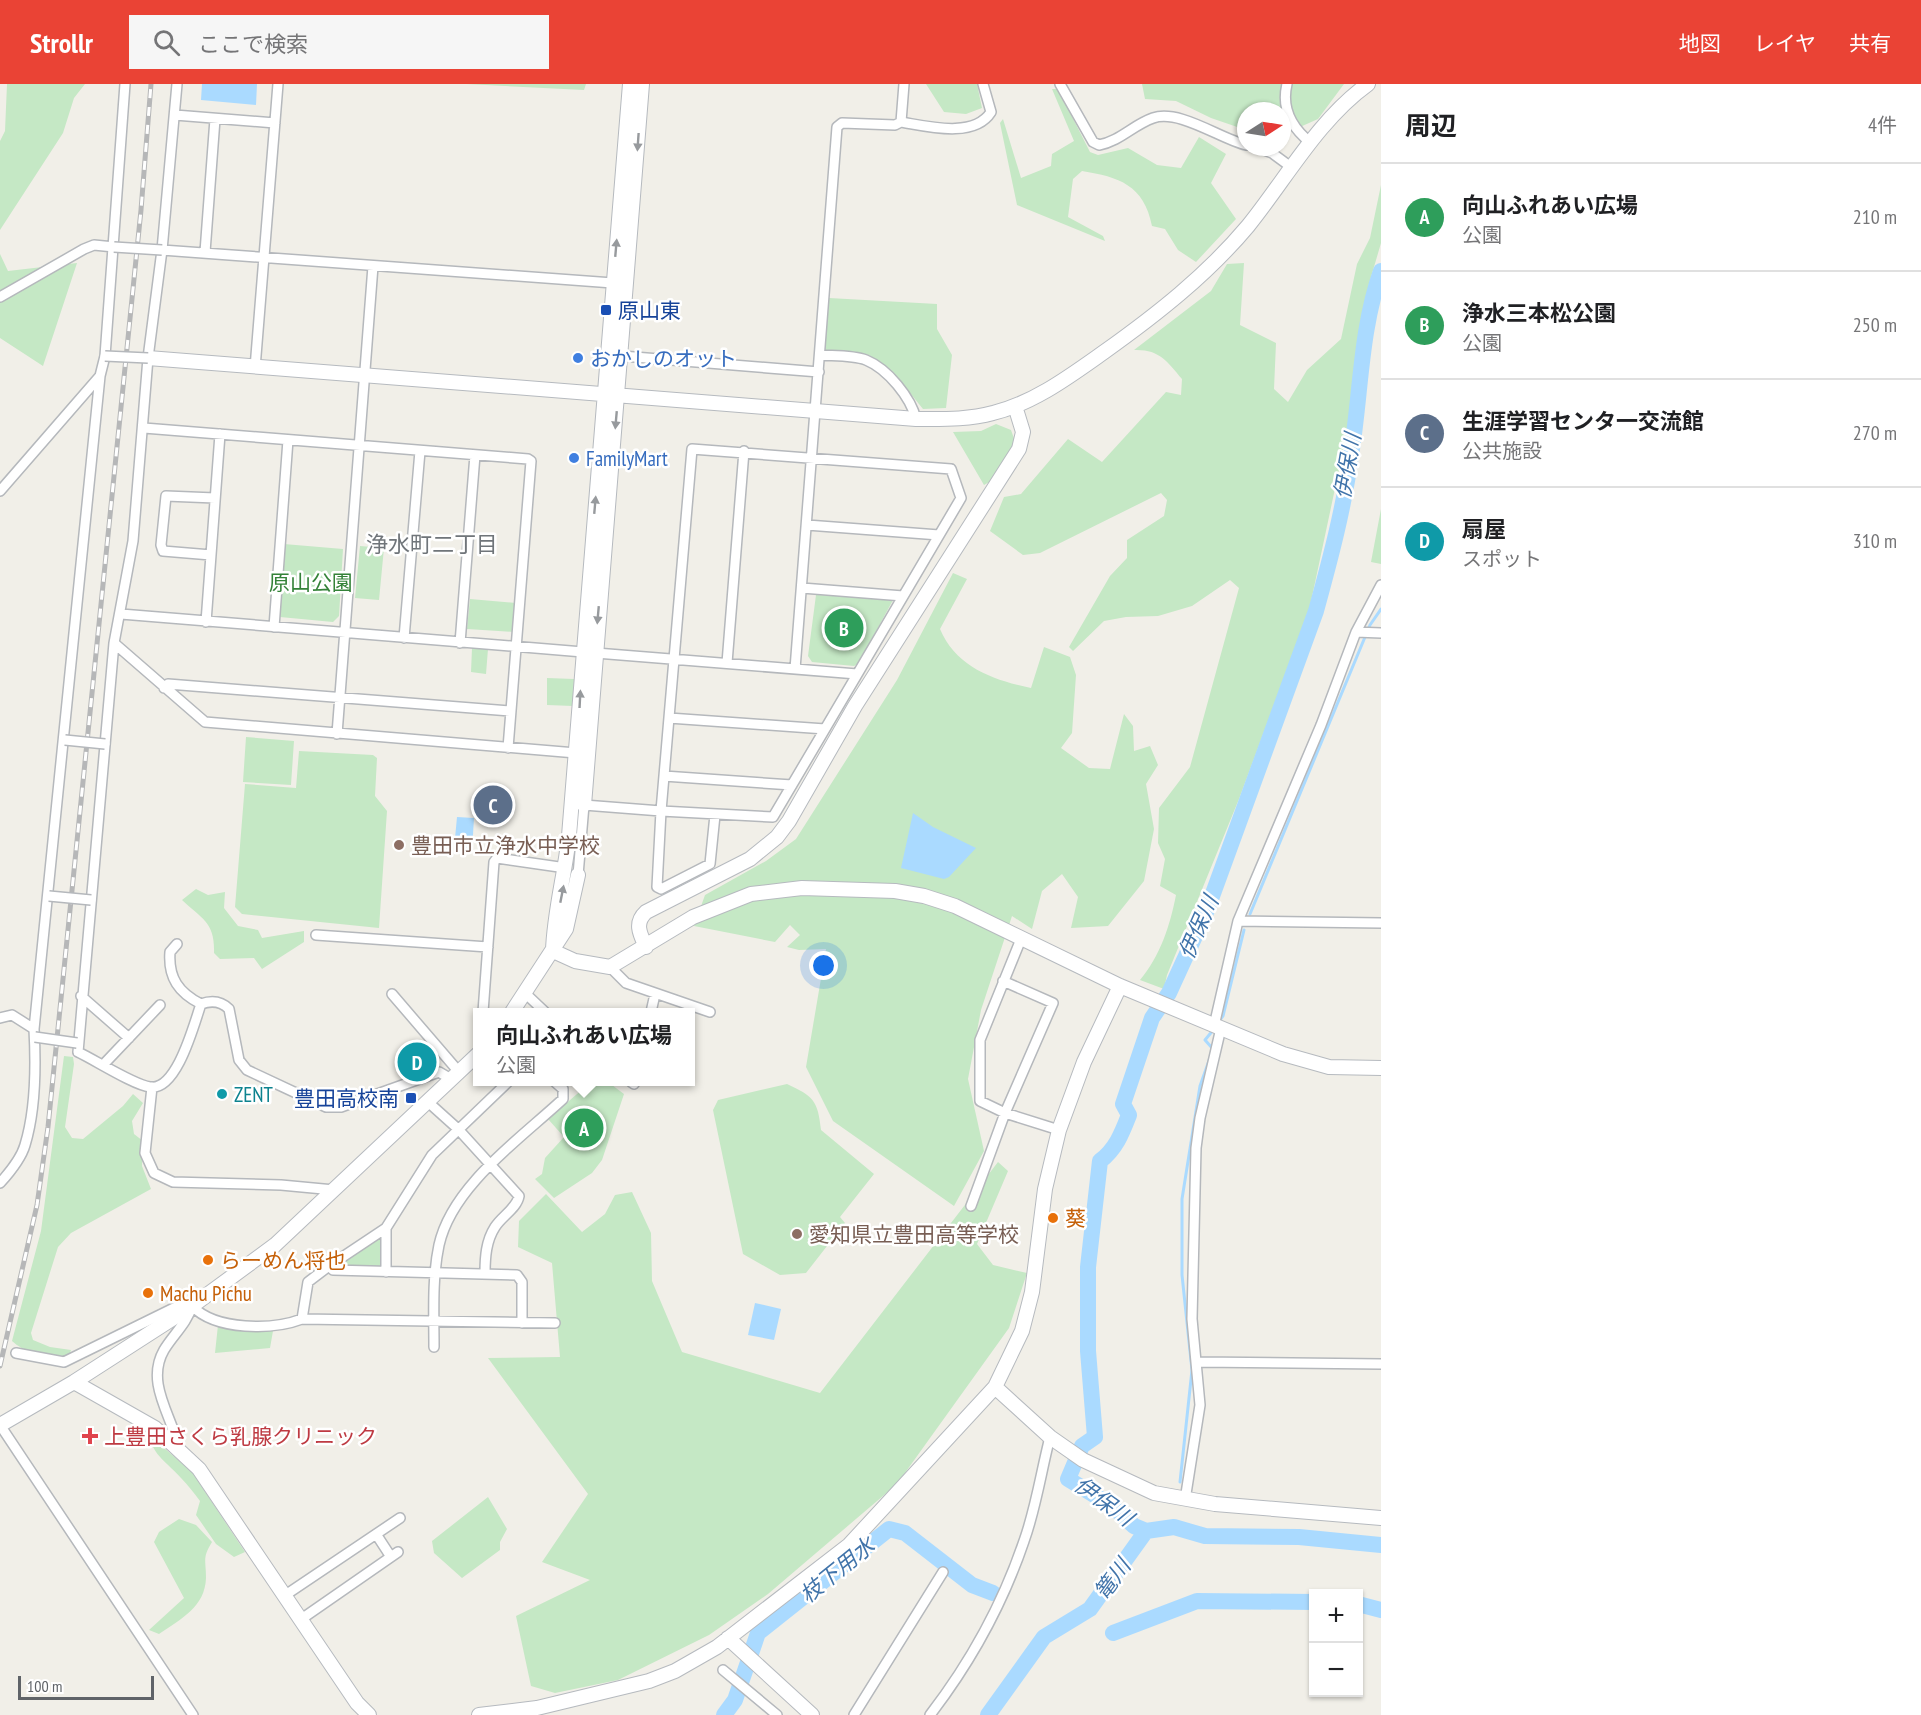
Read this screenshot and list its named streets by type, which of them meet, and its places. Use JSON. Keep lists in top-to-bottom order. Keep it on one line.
{"districts":["浄水町二丁目"],"water":["伊保川","枝下用水","篭川"],"parks":["原山公園"],"places":{"transit":["原山東","豊田高校南"],"other":["おかしのオット","FamilyMart","豊田市立浄水中学校","ZENT","葵","愛知県立豊田高等学校","らーめん将也","Machu Pichu"],"health":["上豊田さくら乳腺クリニック"]},"scale_bar":"100 m","north":"right","page":{"header":"Strollr","search":"ここで検索","nav":["地図","レイヤ","共有"],"heading":["周辺","4件"],"list":[{"mark":"A","name":"向山ふれあい広場","note":"公園","value":"210 m"},{"mark":"B","name":"浄水三本松公園","note":"公園","value":"250 m"},{"mark":"C","name":"生涯学習センタ一交流館","note":"公共施設","value":"270 m"},{"mark":"D","name":"扇屋","note":"スポット","value":"310 m"}],"pins":["B","C","D","A"],"popup":["向山ふれあい広場","公園"],"map_buttons":["+","−"],"scale":"100 m"}}
